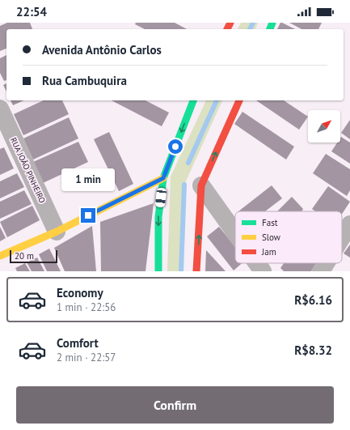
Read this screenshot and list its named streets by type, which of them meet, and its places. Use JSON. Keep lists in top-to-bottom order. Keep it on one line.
{"streets":{"street":["RUA JOÃO PINHEIRO"]},"legend":["Fast","Slow","Jam"],"scale_bar":"20 m","north":"top right","page":{"status":"22:54","banner":["Avenida Antônio Carlos","Rua Cambuquira"],"bubble":"1 min","scale":"20 m","list":[{"name":"Economy","note":"1 min · 22:56","value":"R$6.16"},{"name":"Comfort","note":"2 min · 22:57","value":"R$8.32"}],"buttons":"Confirm"}}
